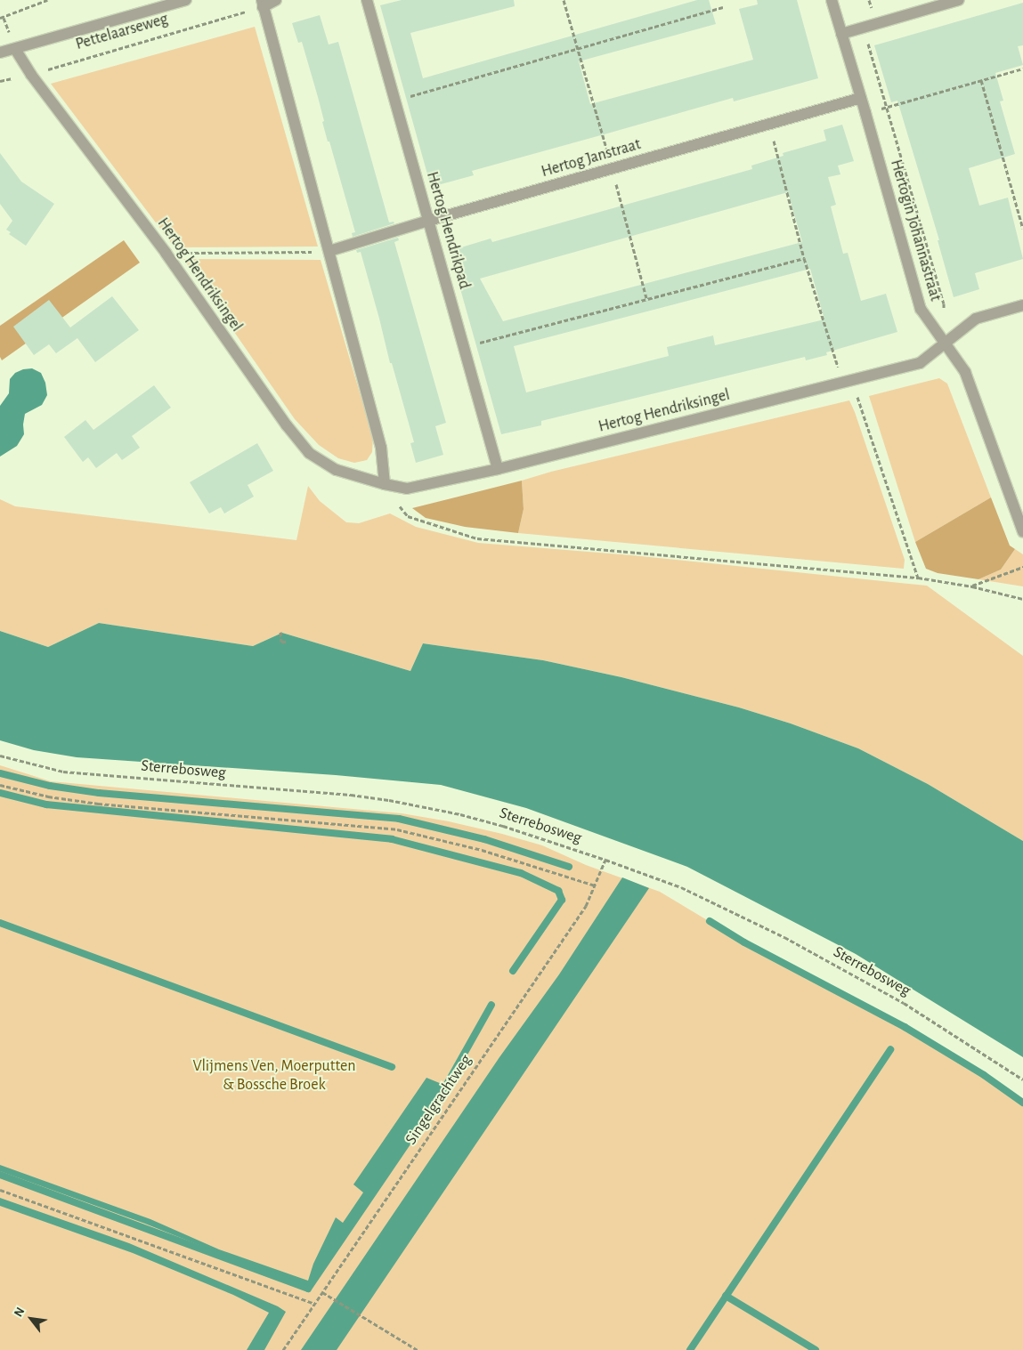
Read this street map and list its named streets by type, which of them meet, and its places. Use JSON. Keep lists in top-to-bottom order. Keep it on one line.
{"streets":{"street":["Pettelaarseweg","Hertog Janstraat","Hertog Hendrikpad","Hertogin Johannastraat","Hertog Hendriksingel"],"path":["Sterrebosweg","Singelgrachtweg"]},"crossings":[["Pettelaarseweg","Hertog Hendriksingel"],["Hertog Janstraat","Hertog Hendrikpad"],["Hertog Janstraat","Hertogin Johannastraat"],["Hertog Hendrikpad","Hertog Hendriksingel"],["Hertogin Johannastraat","Hertog Hendriksingel"],["Sterrebosweg","Singelgrachtweg"]],"parks":["Vlijmens Ven, Moerputten & Bossche Broek"],"north":"top left"}
